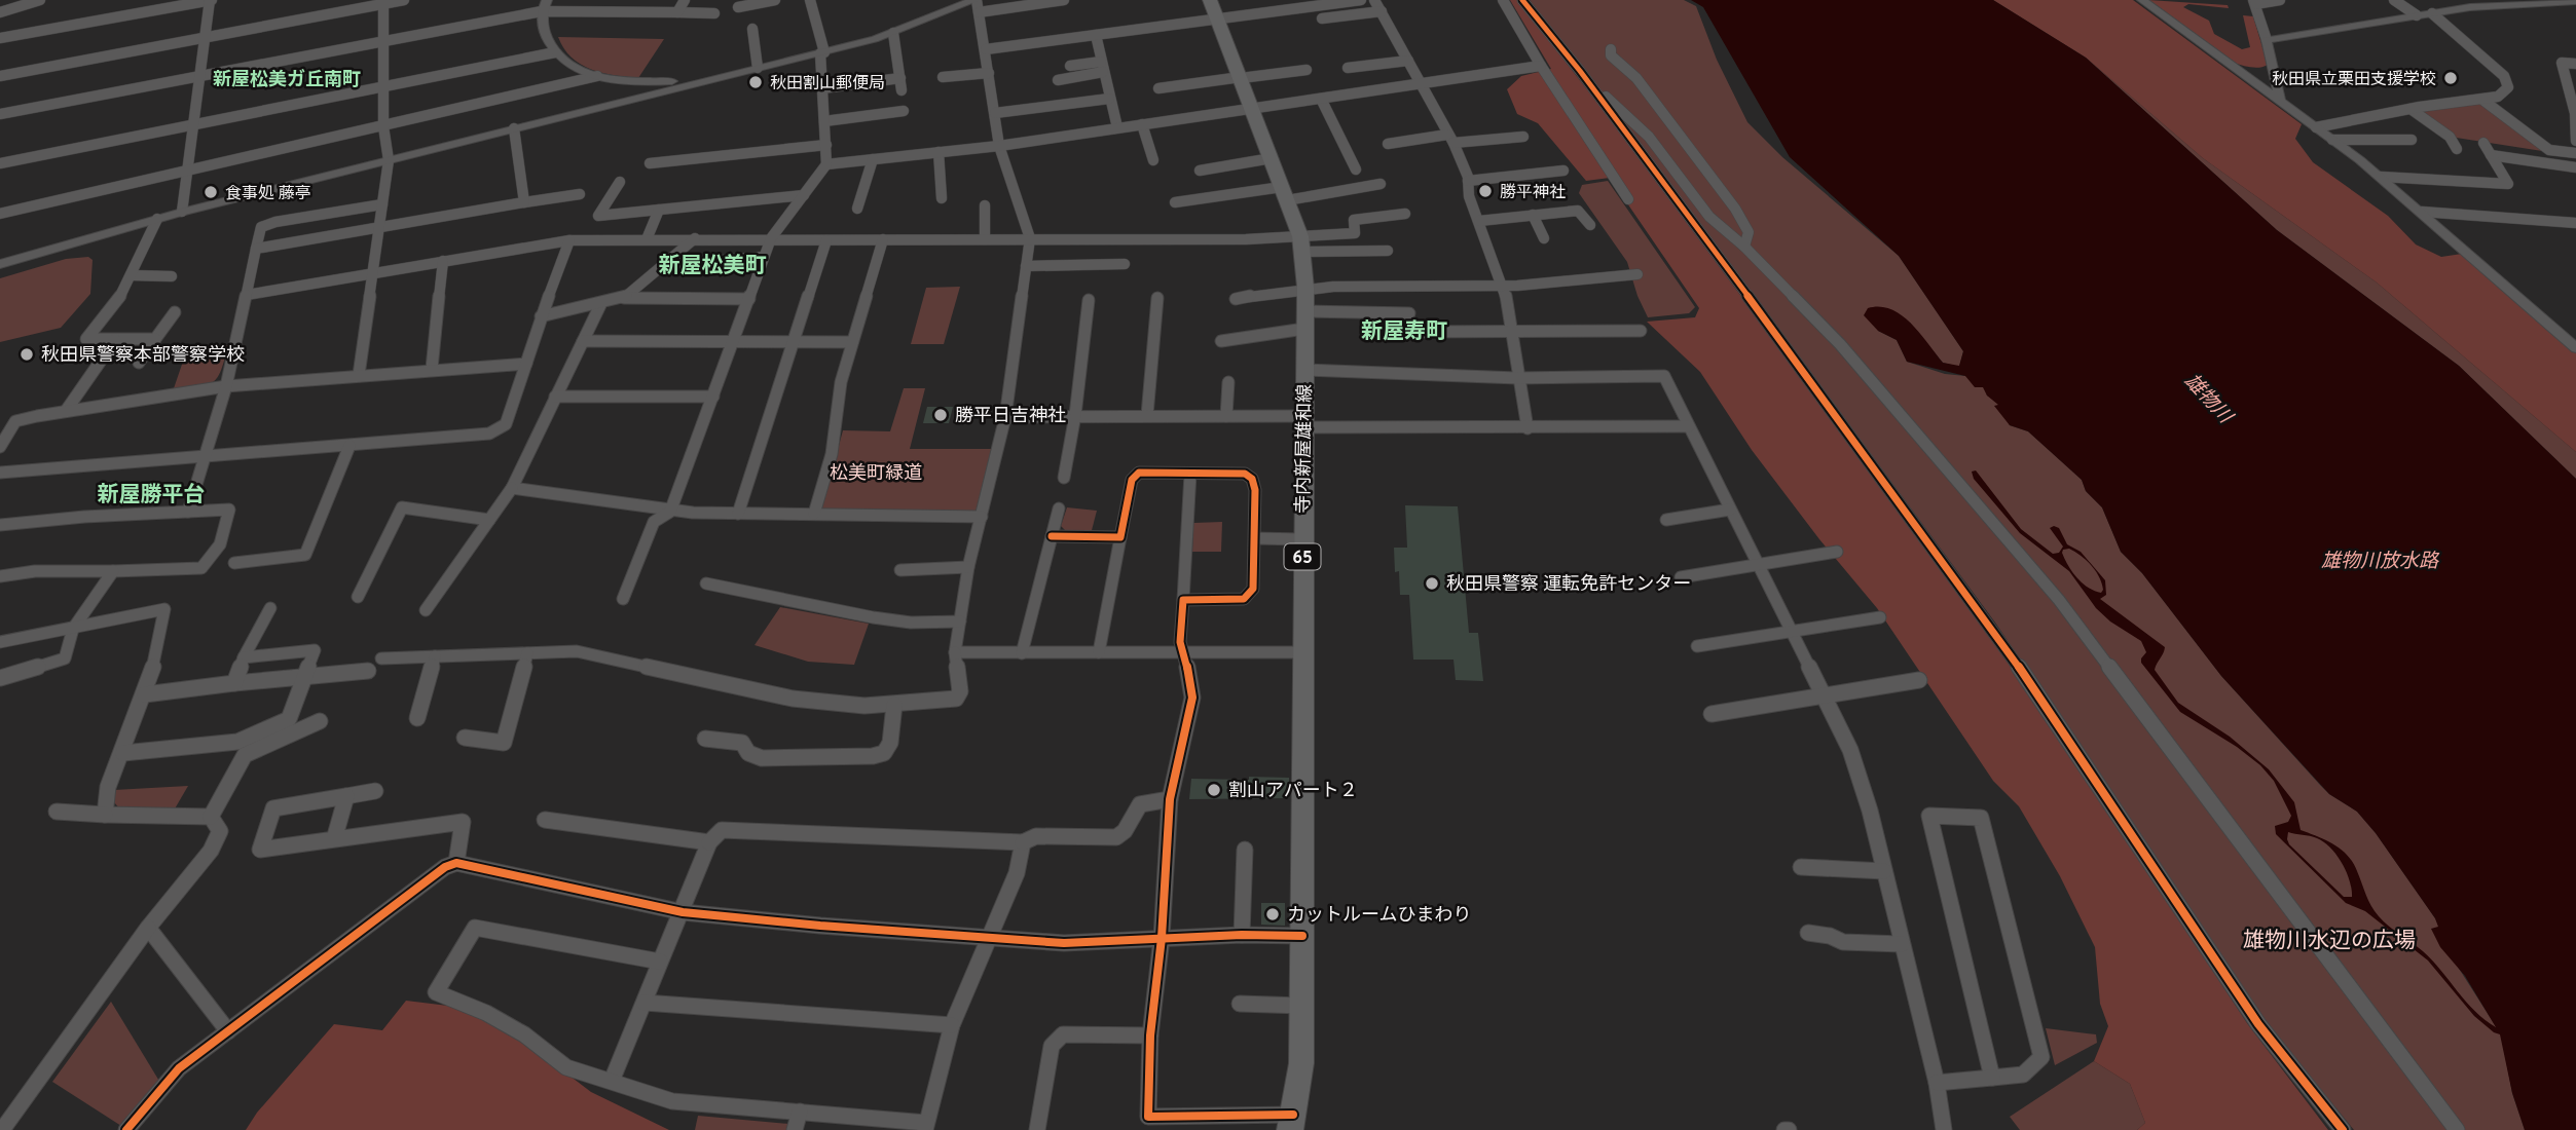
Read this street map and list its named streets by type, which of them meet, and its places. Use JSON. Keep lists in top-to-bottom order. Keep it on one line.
{"streets":{"main road":["寺内新屋雄和線","65"]},"districts":["新屋松美ガ丘南町","新屋松美町","新屋寿町","新屋勝平台"],"water":["雄物川","雄物川放水路"],"parks":["松美町緑道","雄物川水辺の広場"],"places":["秋田県立栗田支援学校","秋田割山郵便局","勝平神社","食事処 藤亭","秋田県警察本部警察学校","勝平日吉神社","秋田県警察 運転免許センター","割山アパート２","カットルームひまわり"]}
